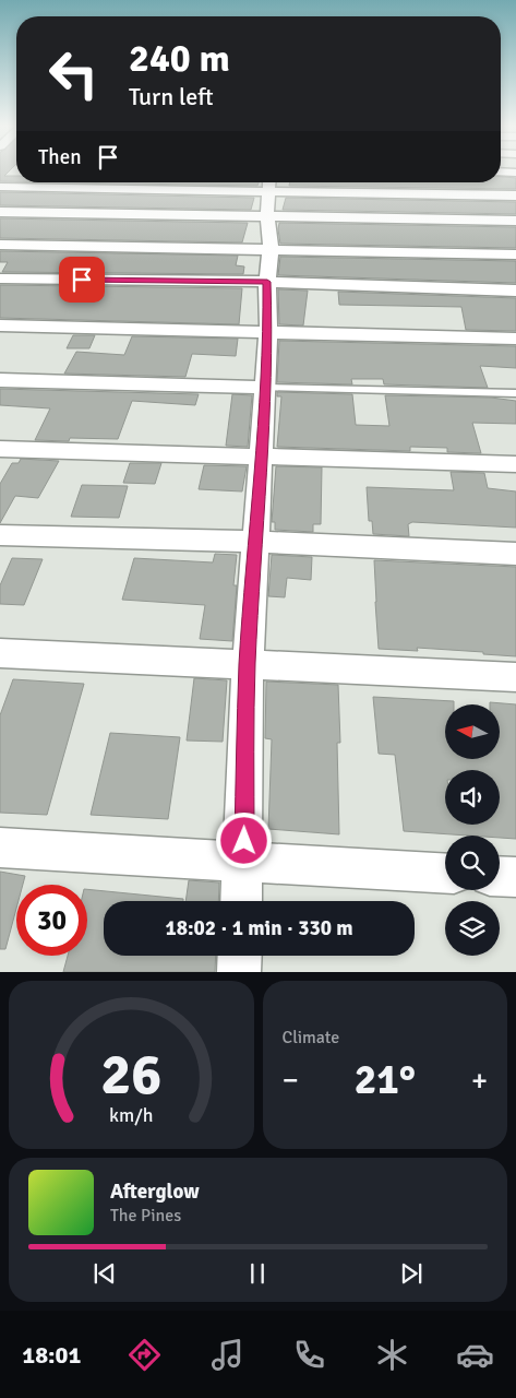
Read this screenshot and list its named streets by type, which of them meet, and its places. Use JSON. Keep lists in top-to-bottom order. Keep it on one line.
{"north":"left","page":{"turn":["240 m","Turn left"],"then":"Then","limit":"30","trip":"18:02 · 1 min · 330 m","tile":"Climate","heat":["−","21°","+"],"song":["Afterglow","The Pines"],"tabs":"18:01","gauge":["26","km/h"]}}
